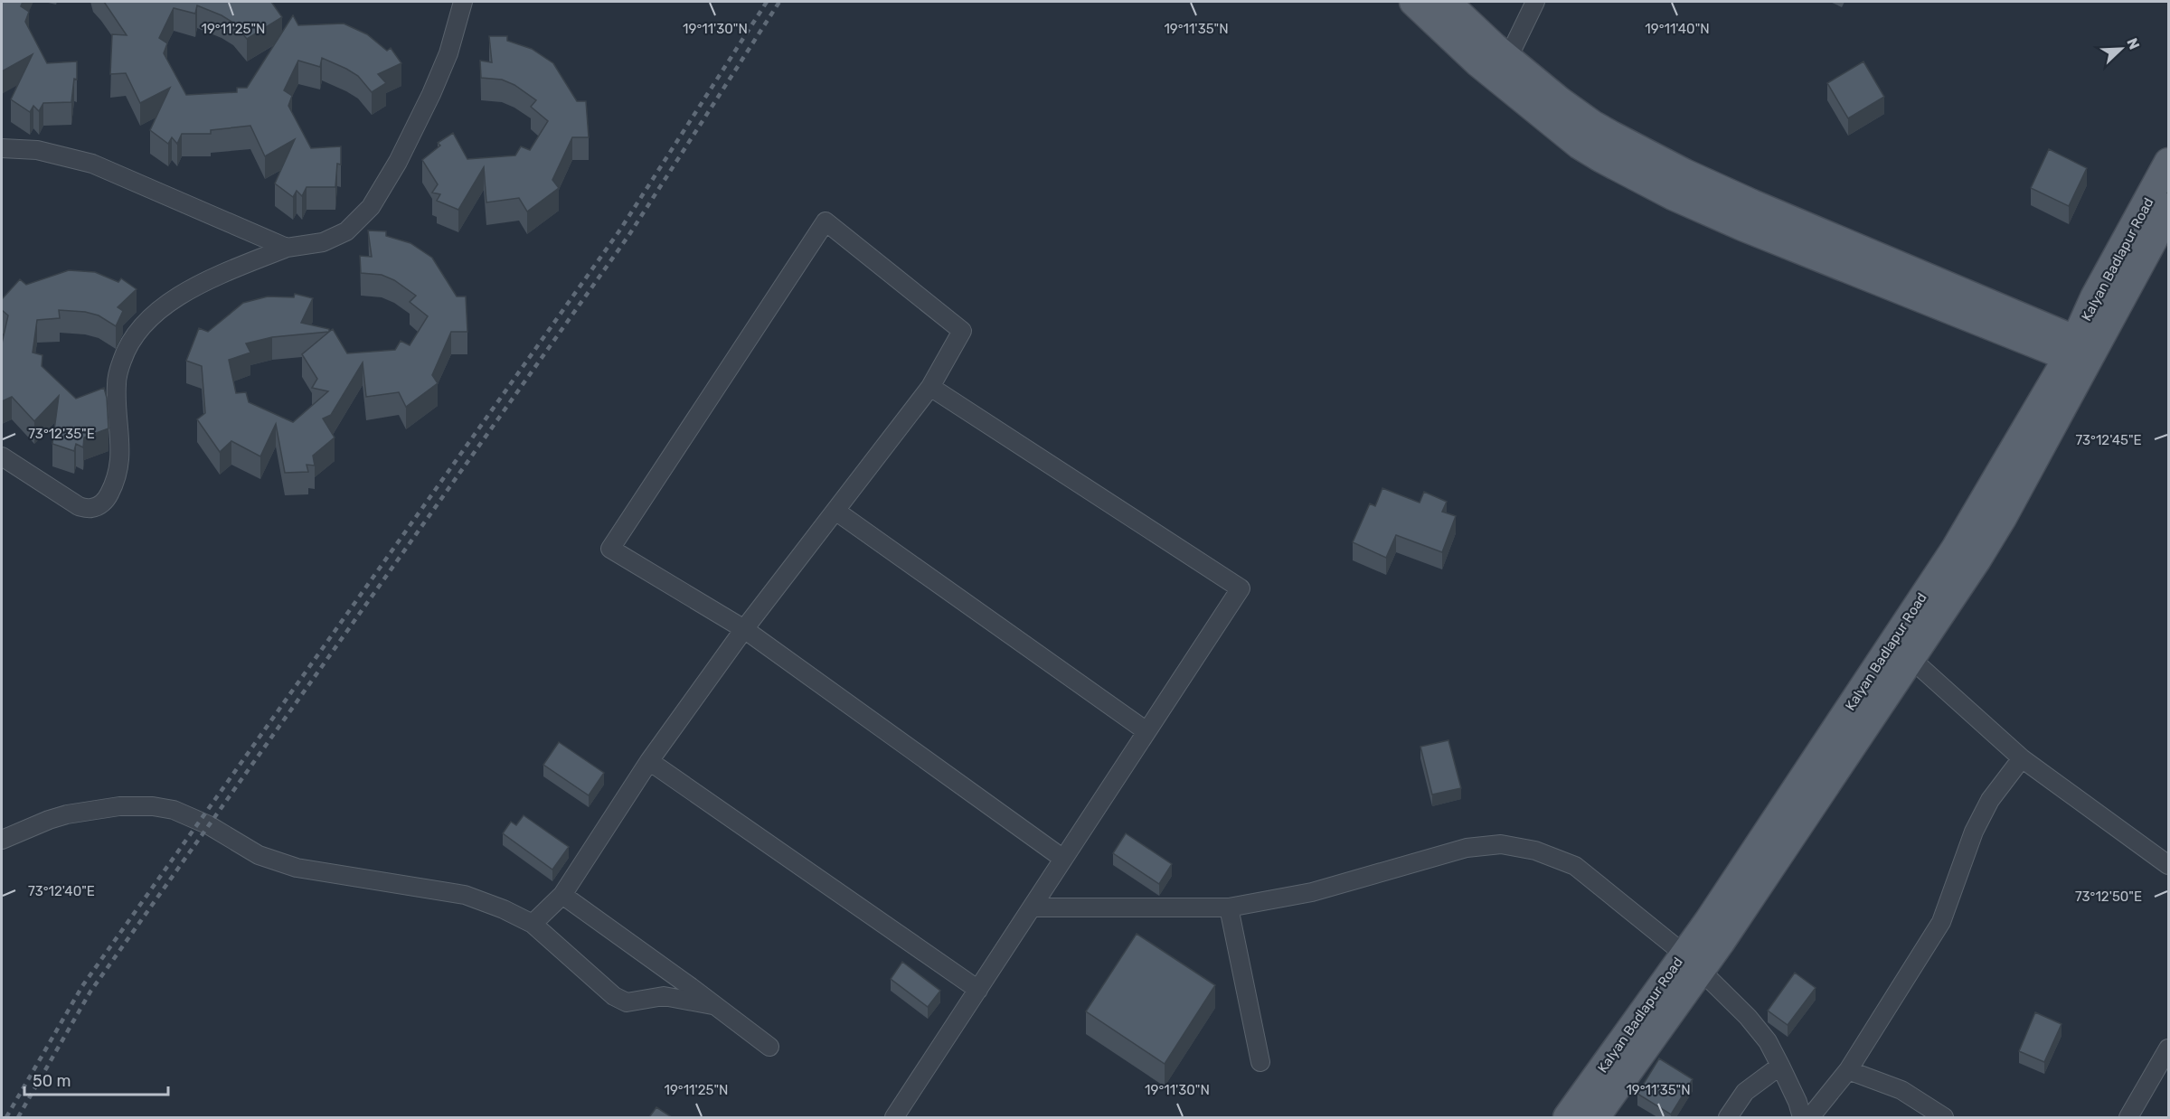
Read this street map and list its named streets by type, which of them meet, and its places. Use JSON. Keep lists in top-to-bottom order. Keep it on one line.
{"streets":{"main road":["Kalyan Badlapur Road"]},"scale_bar":"50 m","north":"top right","coordinates":["19°11'25\"N","19°11'30\"N","19°11'35\"N","19°11'40\"N","73°12'35\"E","73°12'45\"E","73°12'40\"E","73°12'50\"E"]}
